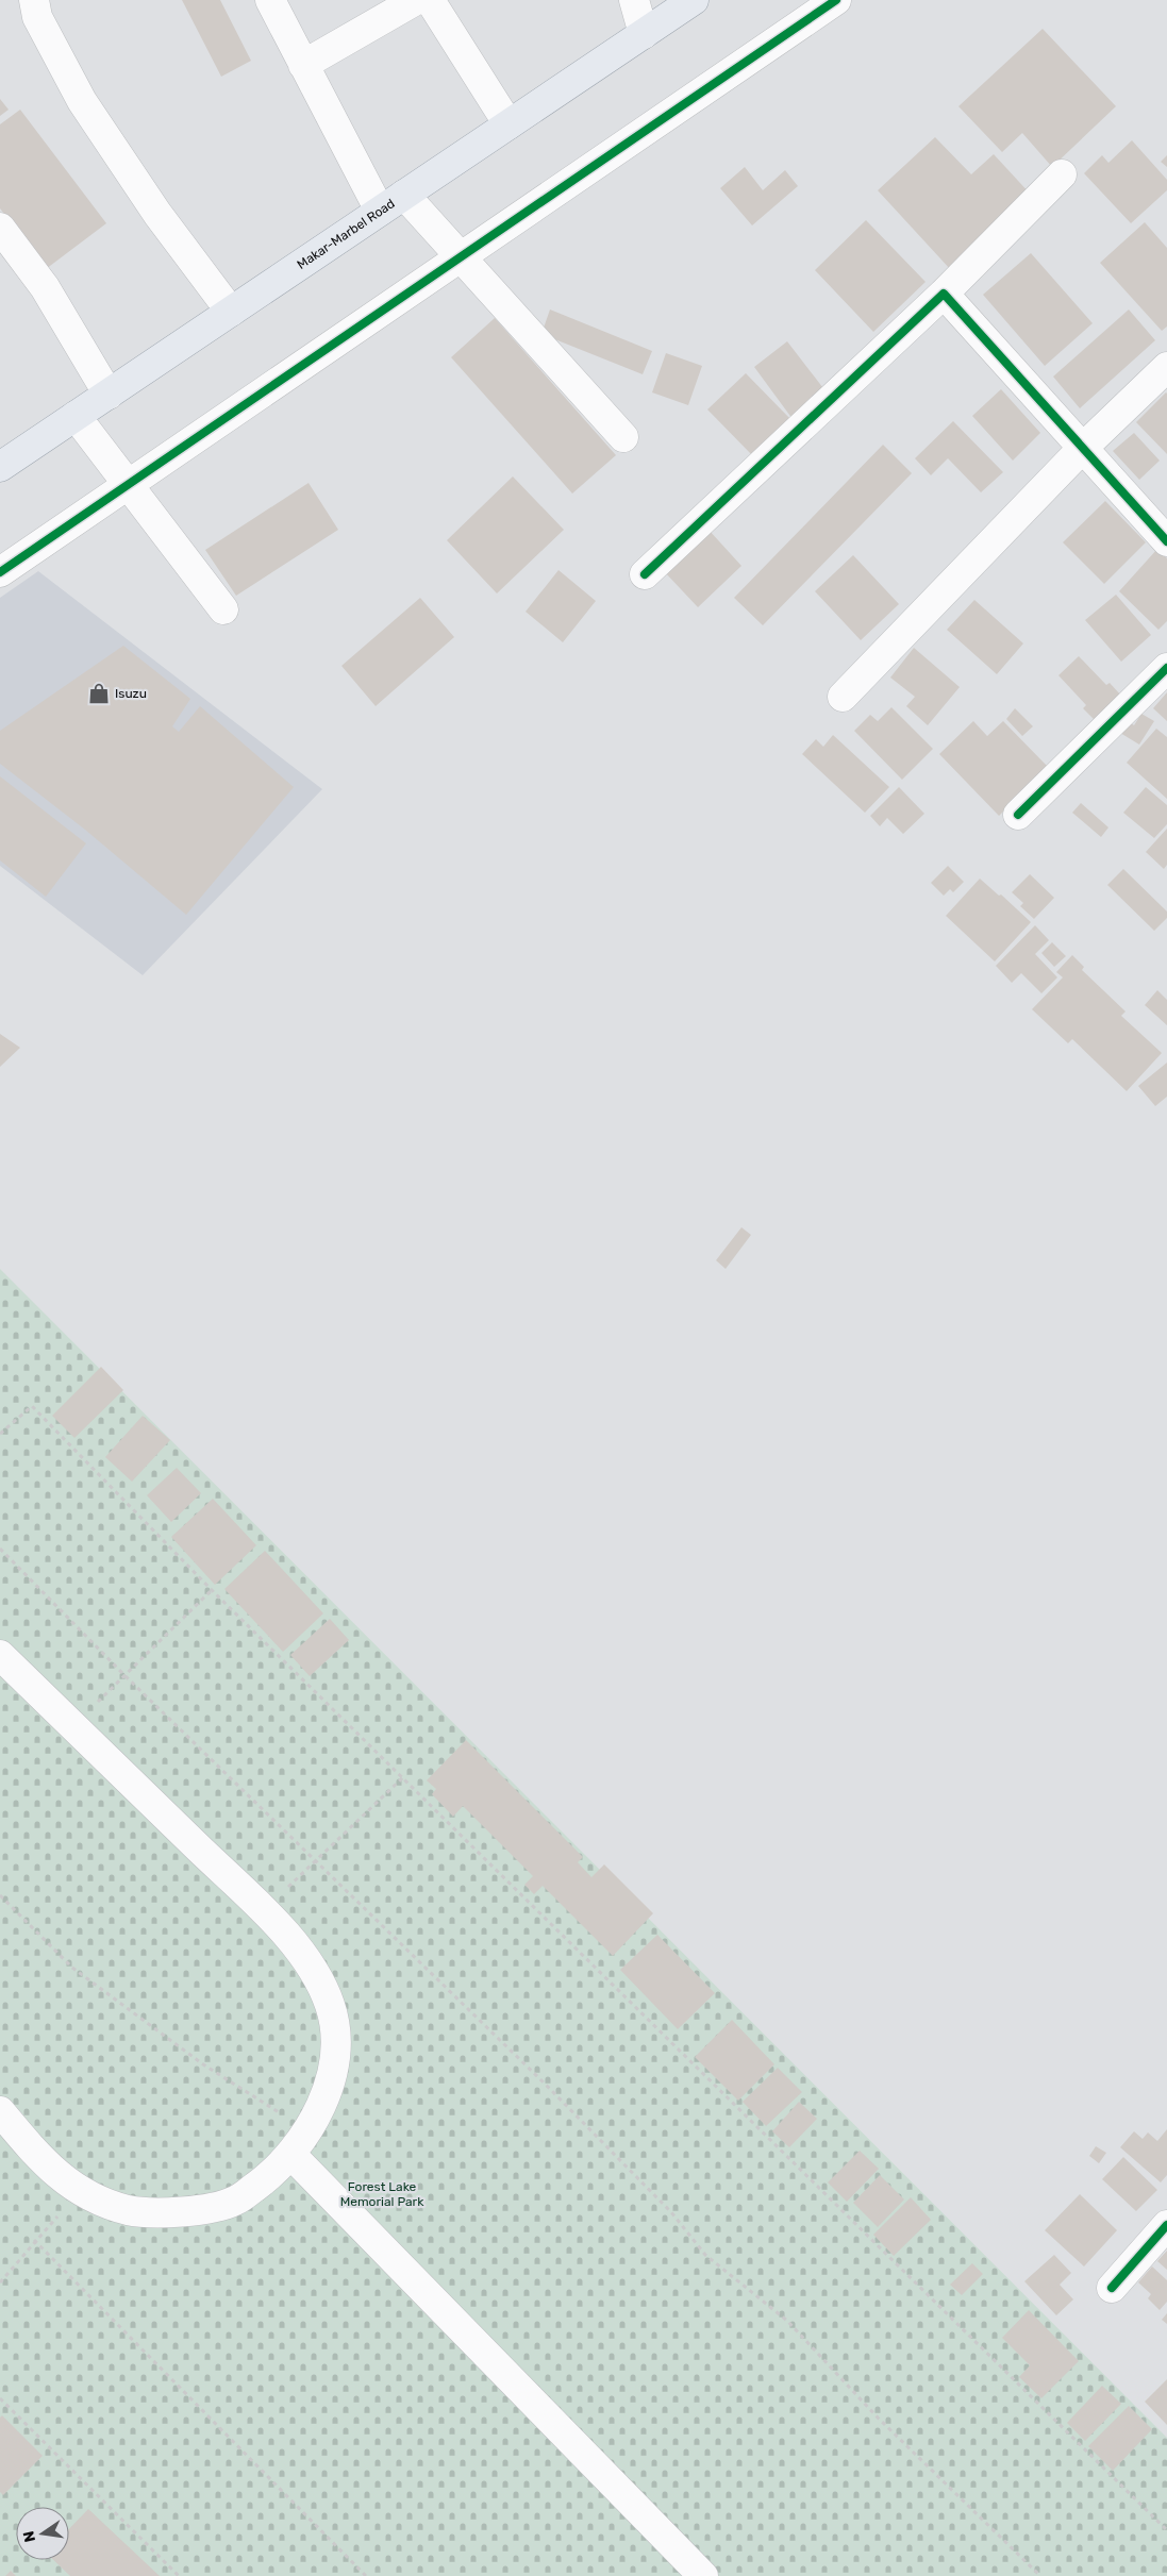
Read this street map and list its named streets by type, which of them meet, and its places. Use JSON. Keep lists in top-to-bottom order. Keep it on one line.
{"streets":{"main road":["Makar-Marbel Road"]},"parks":["Forest Lake Memorial Park"],"places":{"shop":["Isuzu"]},"north":"left"}
